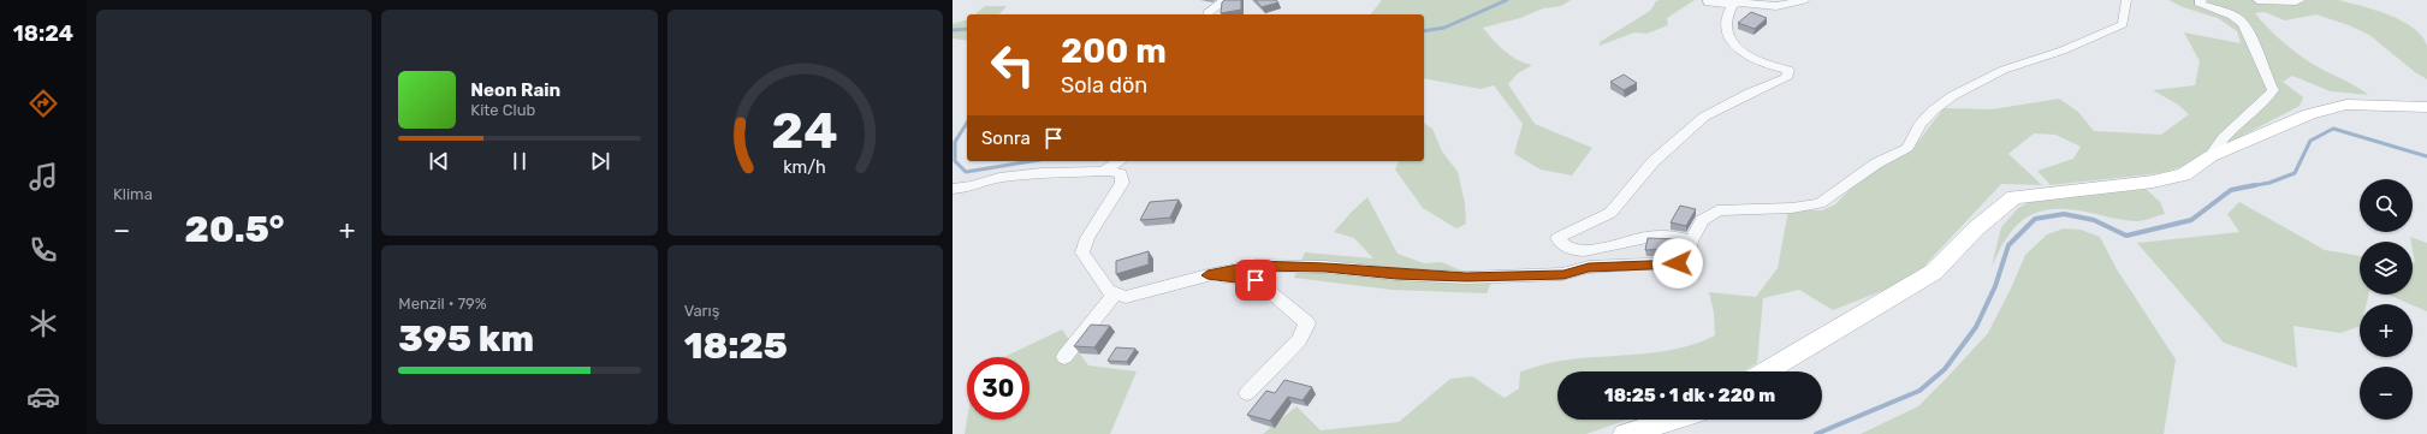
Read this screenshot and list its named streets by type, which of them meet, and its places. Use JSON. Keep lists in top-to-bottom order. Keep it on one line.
{"page":{"tabs":"18:24","tile":["Klima",["Menzil · 79%","395 km"],["Varış","18:25"]],"turn":["200 m","Sola dön"],"song":["Neon Rain","Kite Club"],"then":"Sonra","map_buttons":["+","−"],"heat":["−","20.5°","+"],"limit":"30","trip":"18:25 · 1 dk · 220 m","gauge":["24","km/h"]}}
